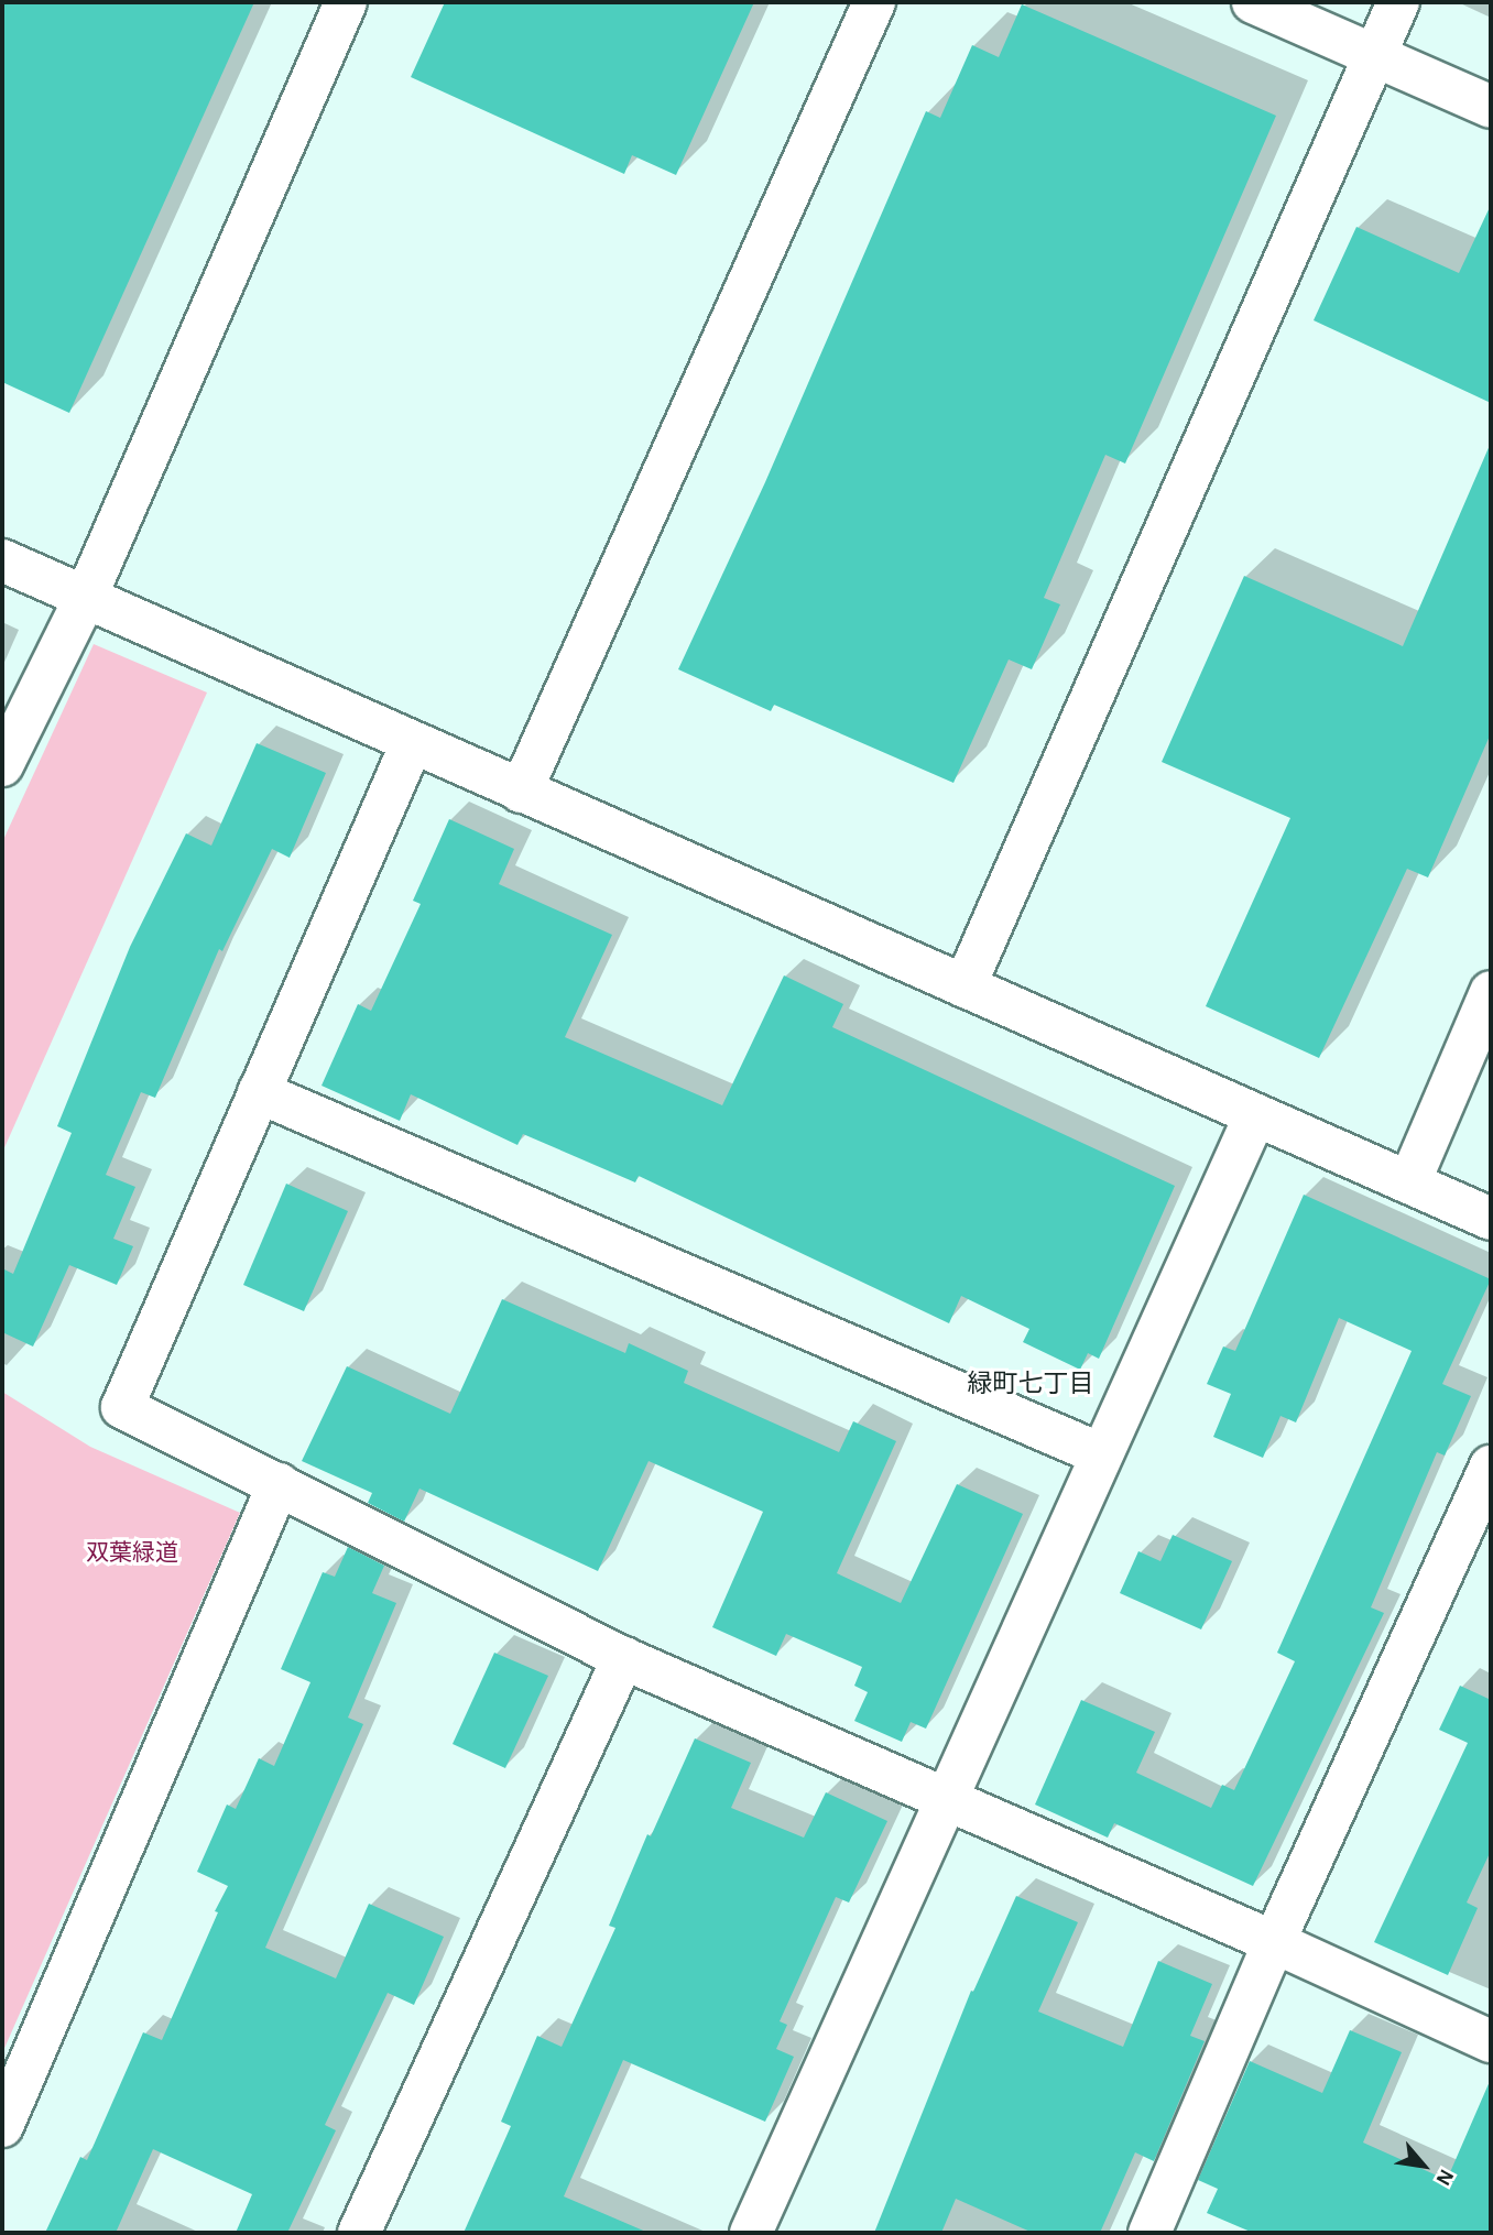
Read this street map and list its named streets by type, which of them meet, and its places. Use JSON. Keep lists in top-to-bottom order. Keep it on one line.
{"districts":["緑町七丁目"],"parks":["双葉緑道"],"north":"bottom right"}
